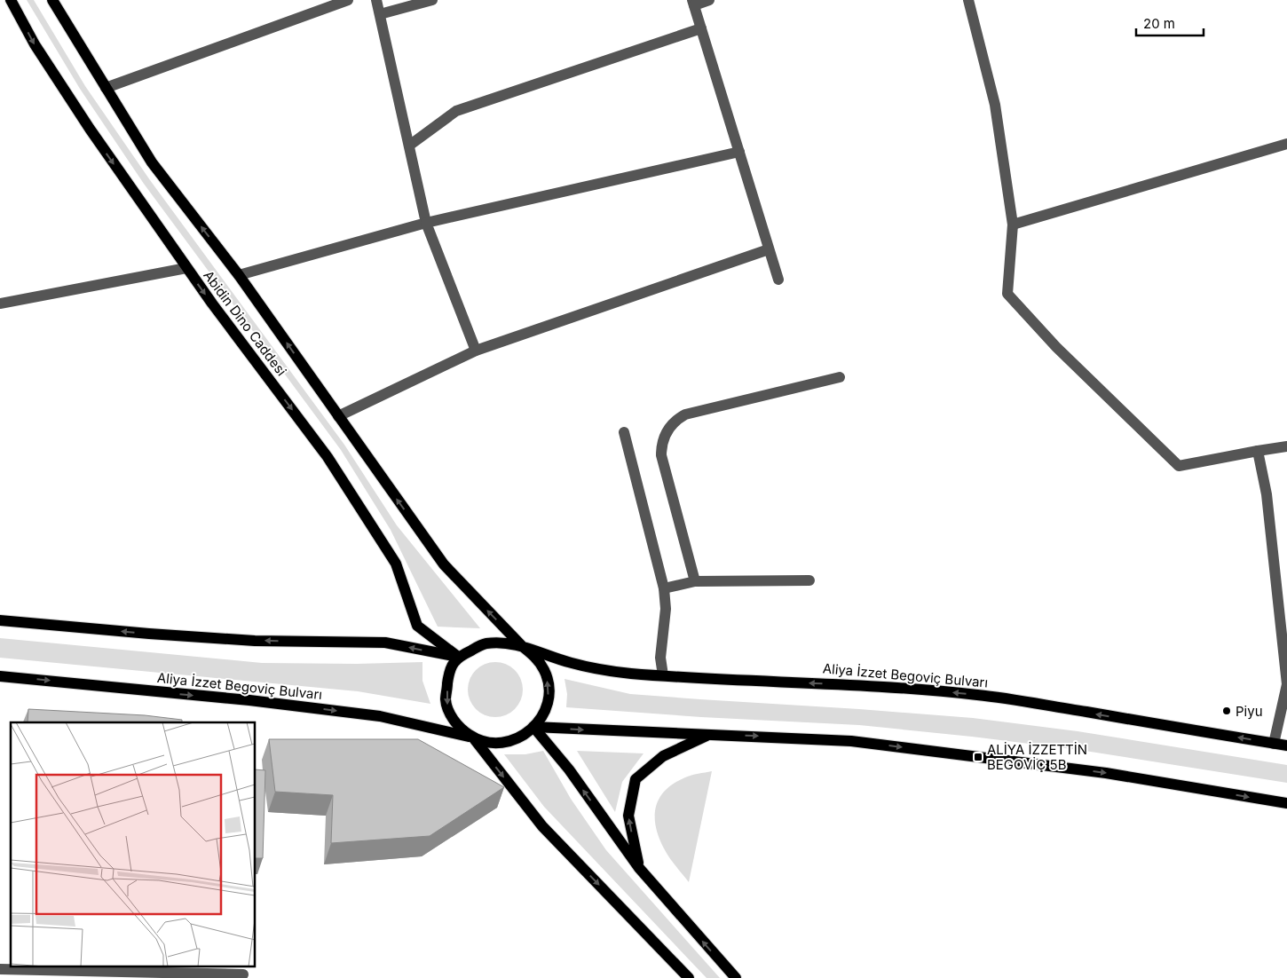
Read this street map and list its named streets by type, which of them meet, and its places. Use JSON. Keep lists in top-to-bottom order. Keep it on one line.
{"streets":{"main road":["Abidin Dino Caddesi","Aliya İzzet Begoviç Bulvarı"]},"crossings":[["Abidin Dino Caddesi","Aliya İzzet Begoviç Bulvarı"]],"places":{"other":["Piyu"],"transit":["ALİYA İZZETTİN BEGOVİÇ 5B"]},"scale_bar":"20 m"}
